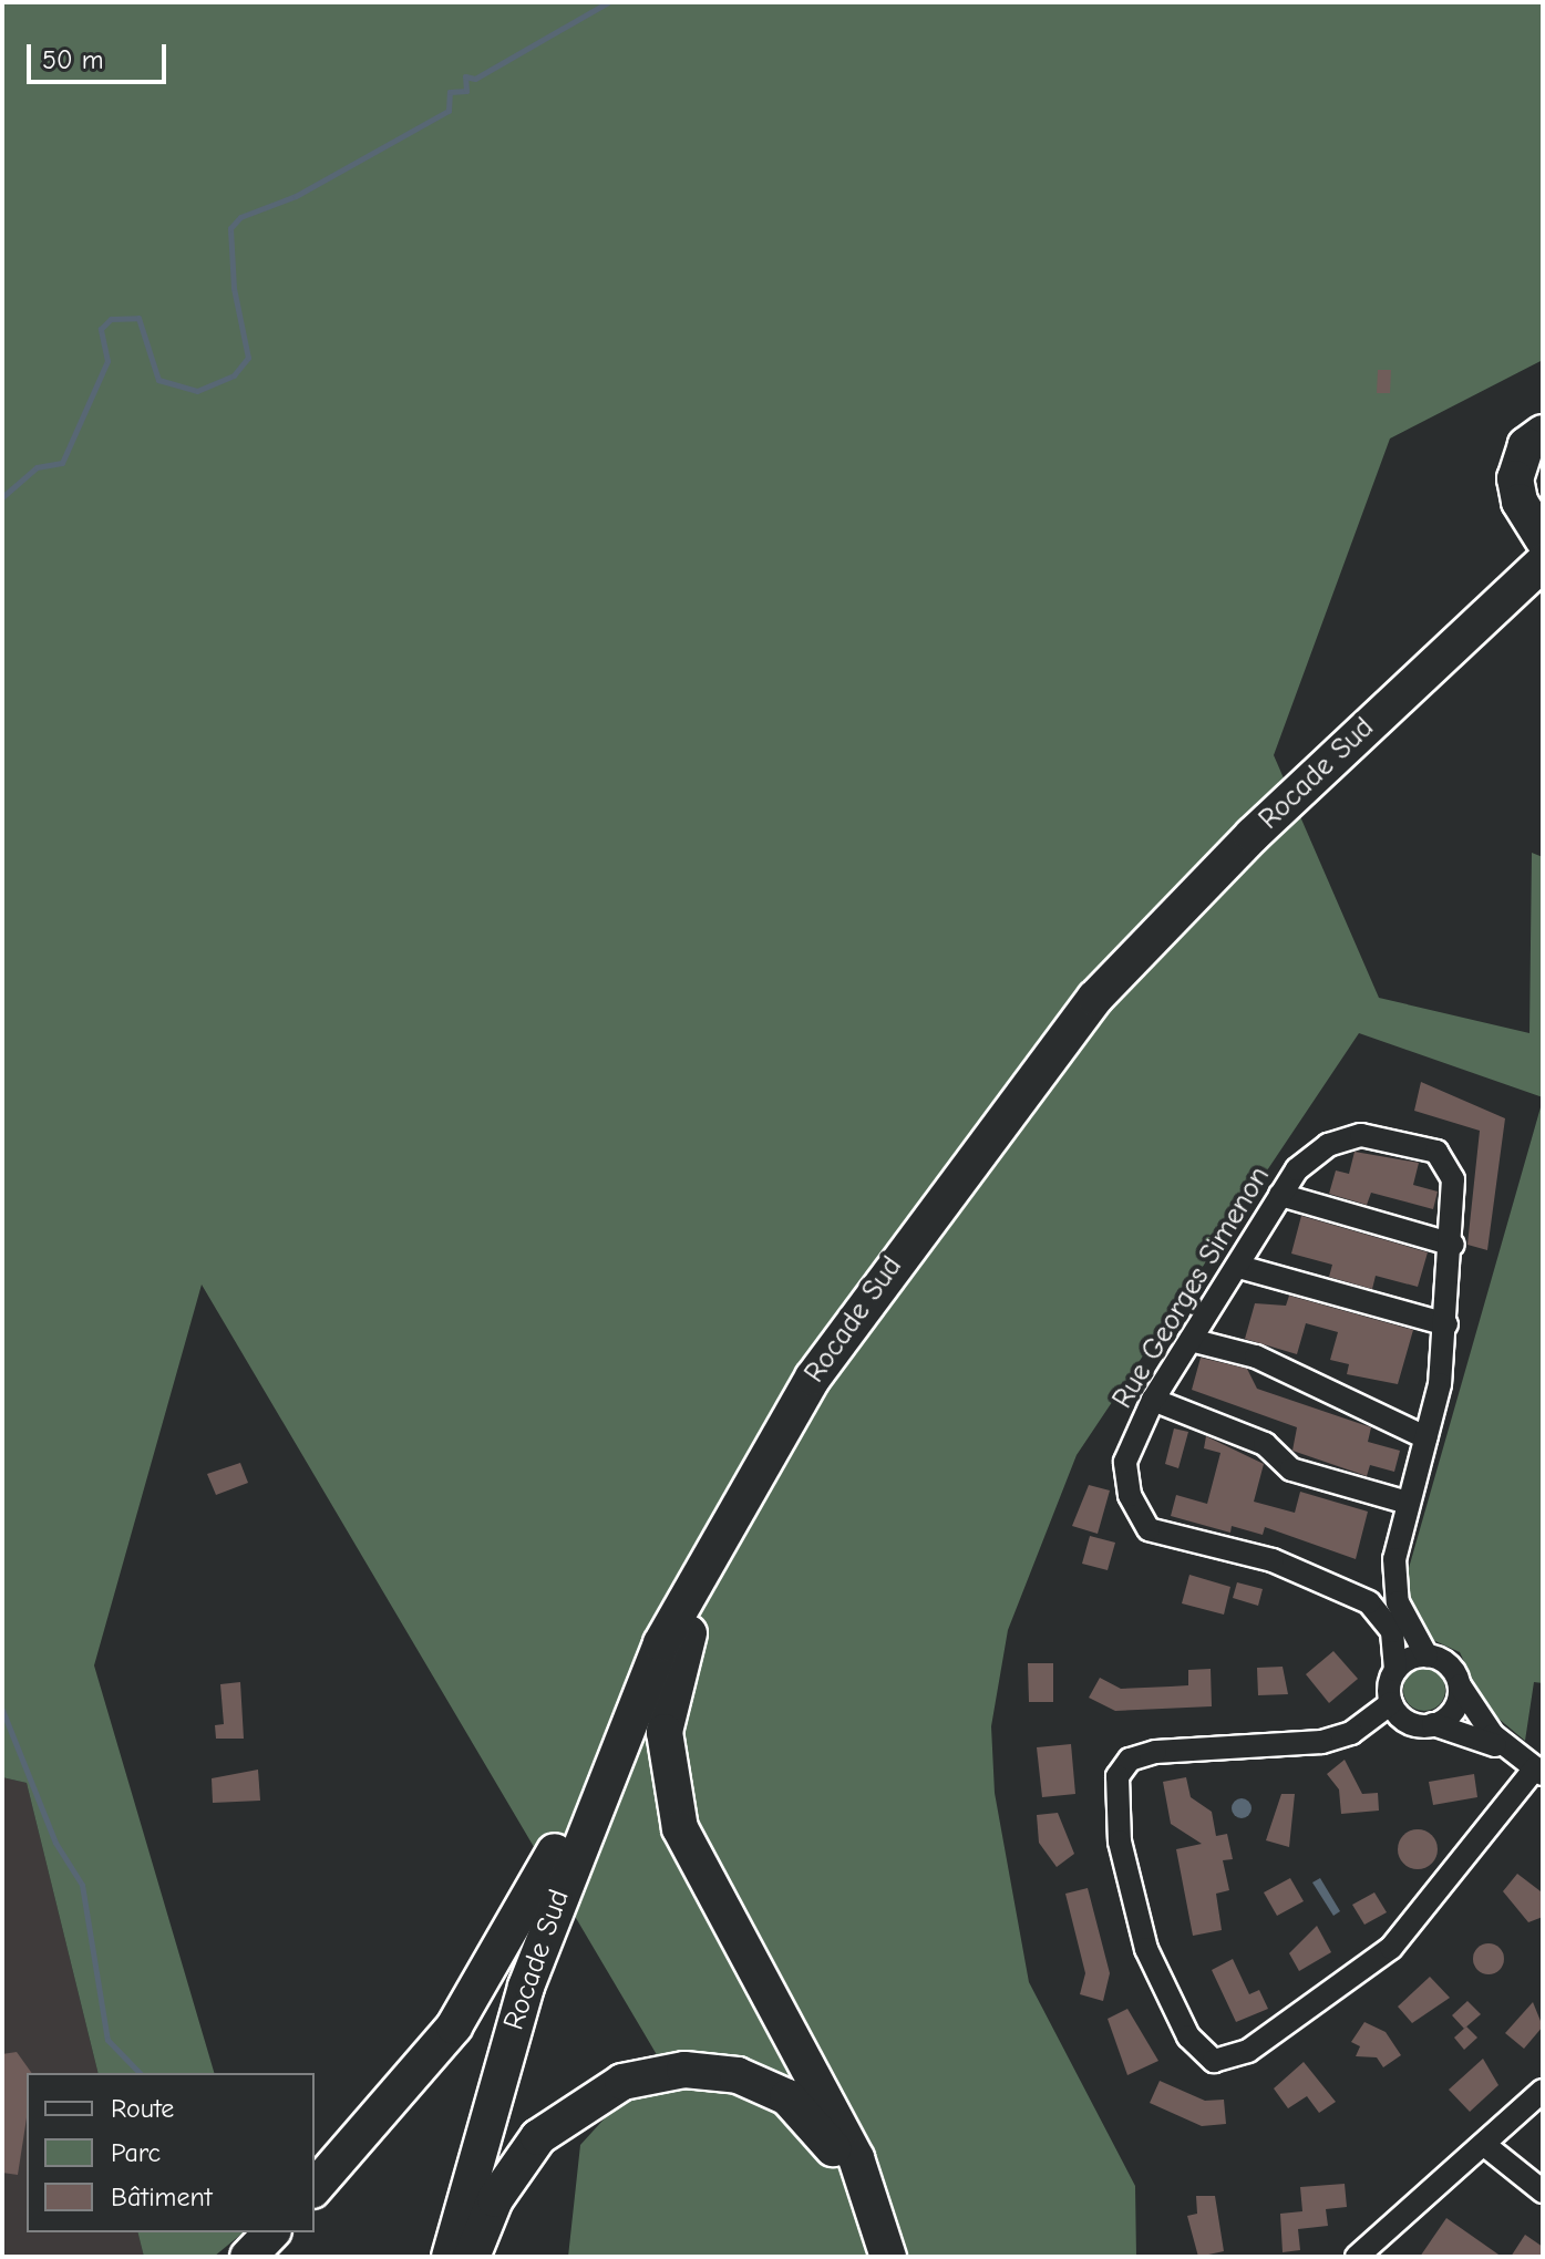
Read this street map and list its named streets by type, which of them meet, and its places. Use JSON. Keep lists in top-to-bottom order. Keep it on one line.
{"streets":{"main road":["Rocade Sud"],"street":["Rue Georges Simenon"]},"legend":["Route","Parc","Bâtiment"],"scale_bar":"50 m"}
